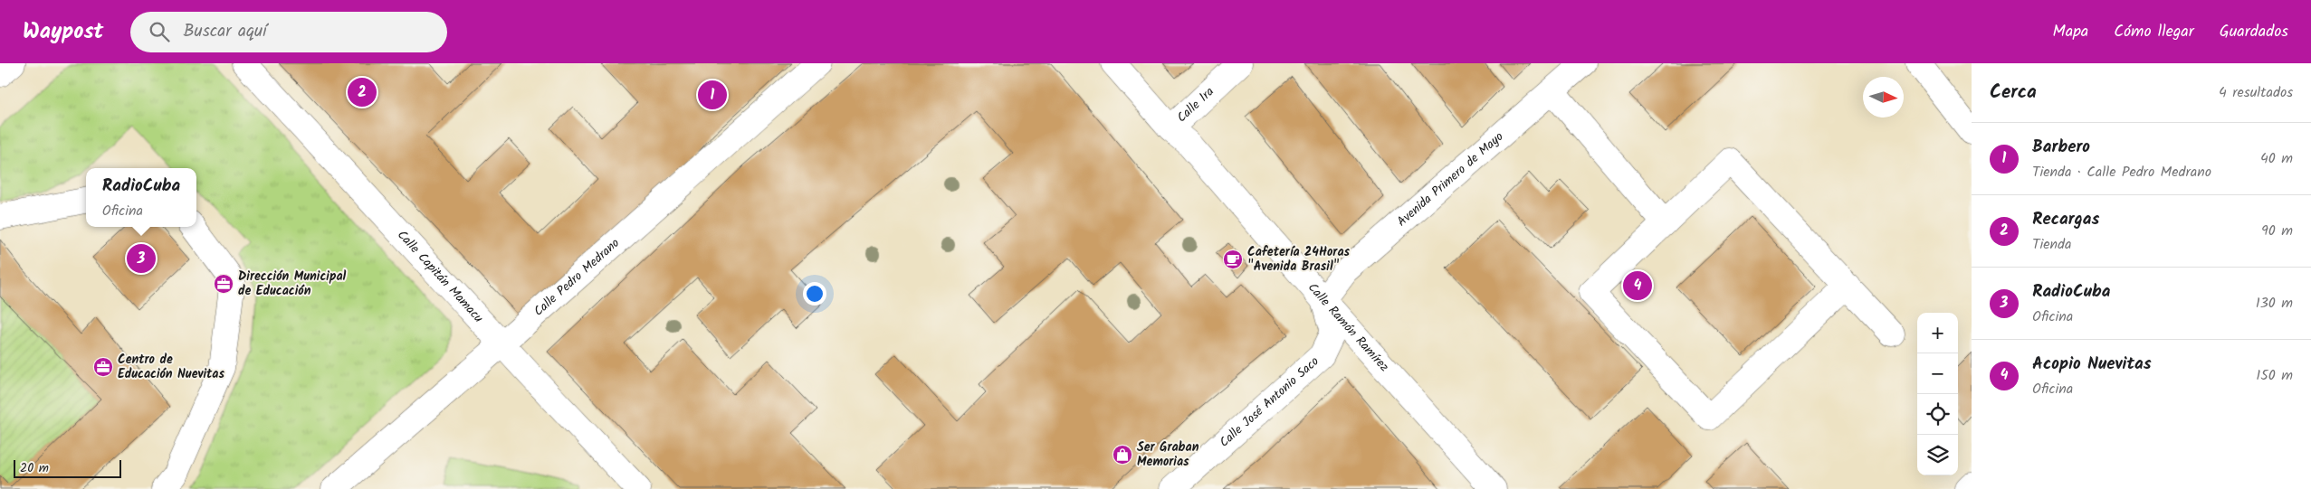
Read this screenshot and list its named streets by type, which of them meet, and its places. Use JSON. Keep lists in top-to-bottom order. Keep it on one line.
{"streets":{"street":["Calle 1ra","Avenida Primero de Mayo","Calle Capitán Mamacu","Calle Pedro Medrano","Calle Ramón Ramírez","Calle José Antonio Saco"]},"crossings":[["Calle 1ra","Calle Ramón Ramírez"],["Avenida Primero de Mayo","Calle Ramón Ramírez"],["Avenida Primero de Mayo","Calle José Antonio Saco"],["Calle Capitán Mamacu","Calle Pedro Medrano"],["Calle Ramón Ramírez","Calle José Antonio Saco"]],"places":{"cafe":["Cafetería 24Horas \"Avenida Brasil\""],"office":["Dirección Municipal de Educación","Centro de Educación Nuevitas"],"shop":["Ser Graban Memorias"]},"scale_bar":"20 m","north":"right","page":{"header":"Waypost","search":"Buscar aquí","nav":["Mapa","Cómo llegar","Guardados"],"heading":["Cerca","4 resultados"],"pins":["2","1","3","4"],"list":[{"mark":"1","name":"Barbero","note":"Tienda · Calle Pedro Medrano","value":"40 m"},{"mark":"2","name":"Recargas","note":"Tienda","value":"90 m"},{"mark":"3","name":"RadioCuba","note":"Oficina","value":"130 m"},{"mark":"4","name":"Acopio Nuevitas","note":"Oficina","value":"150 m"}],"popup":["RadioCuba","Oficina"],"map_buttons":["+","−"],"scale":"20 m"}}
